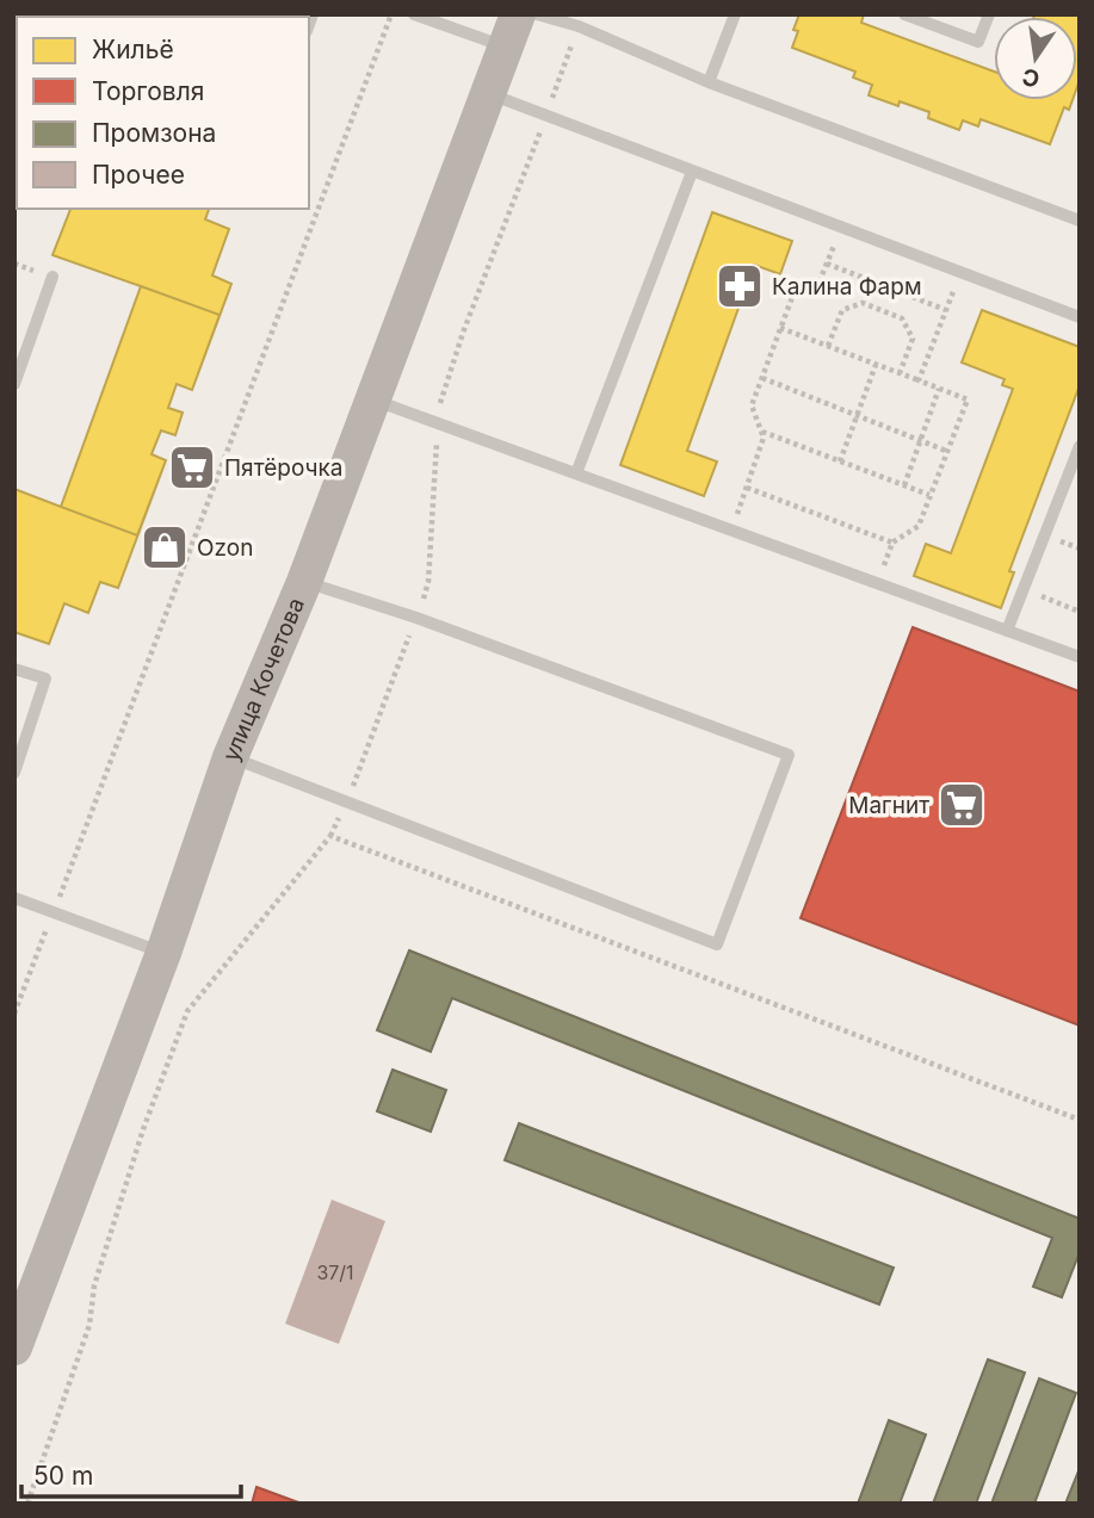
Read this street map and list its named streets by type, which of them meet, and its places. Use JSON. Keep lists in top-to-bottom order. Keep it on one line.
{"streets":{"main road":["улица Кочетова"]},"places":{"pharmacy":["Калина Фарм"],"supermarket":["Пятёрочка","Магнит"],"shop":["Ozon"]},"house_numbers":["37/1"],"legend":["Жильё","Торговля","Промзона","Прочее"],"scale_bar":"50 m","north":"bottom"}
